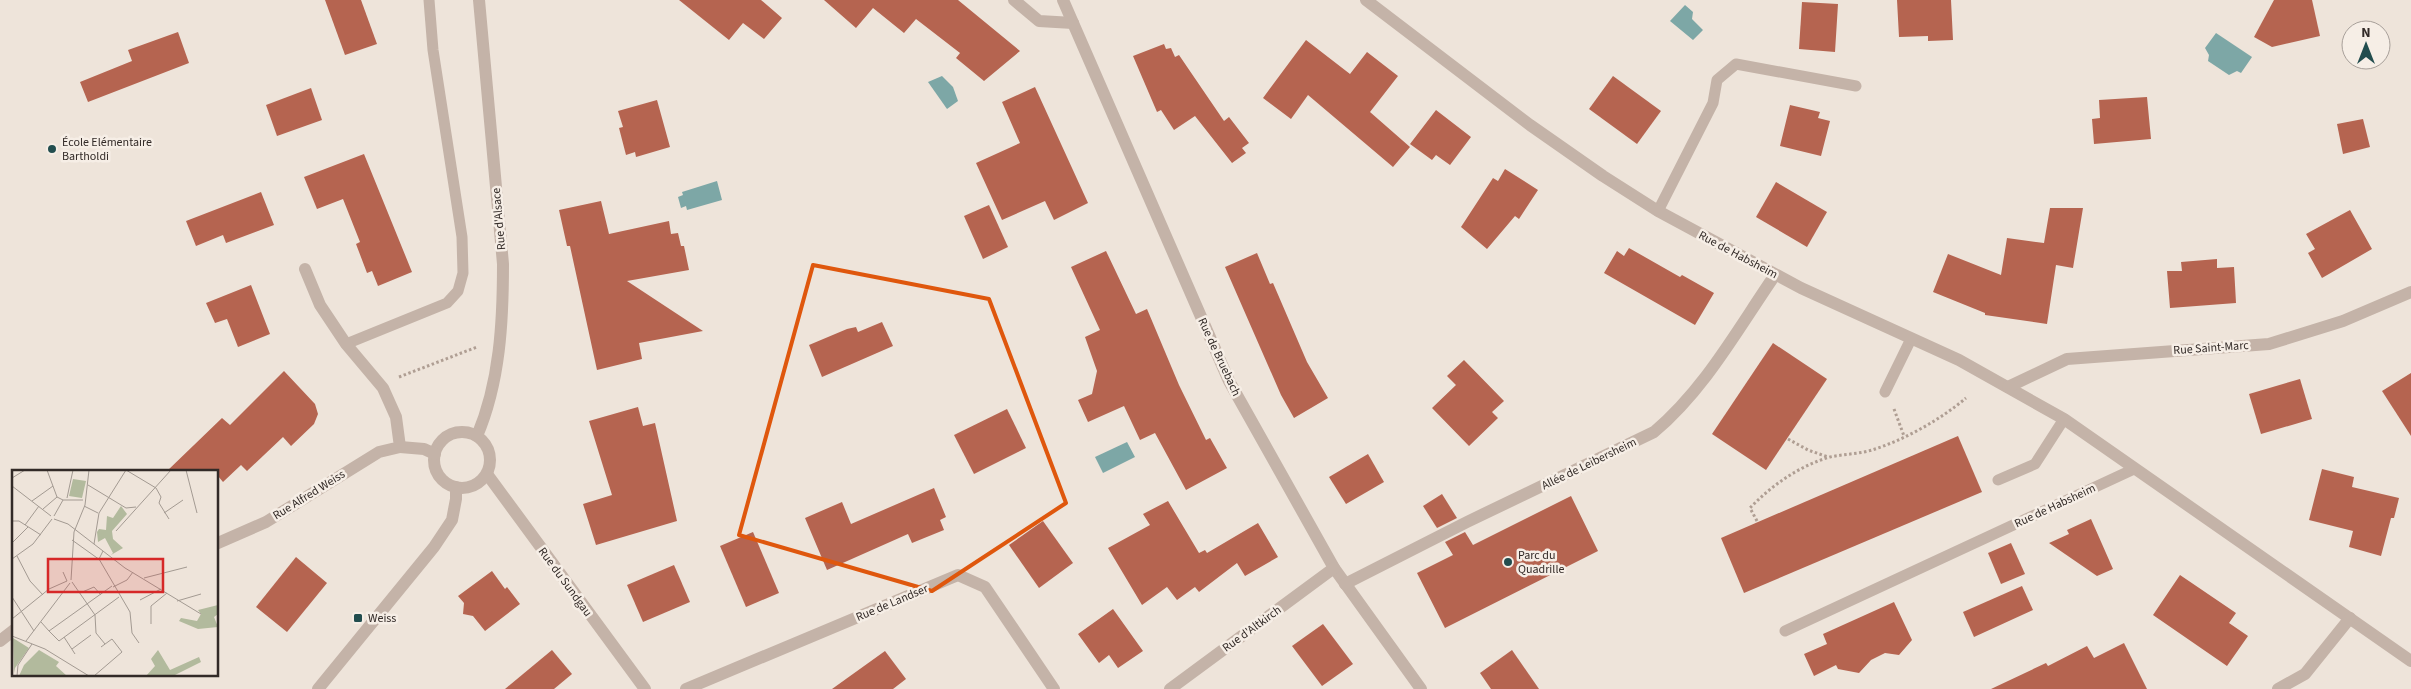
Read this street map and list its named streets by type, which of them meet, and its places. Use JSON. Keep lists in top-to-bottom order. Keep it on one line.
{"streets":{"street":["Rue d'Alsace","Rue de Habsheim","Rue Saint-Marc","Rue de Bruebach","Allée de Leibersheim","Rue Alfred Weiss","Rue du Sundgau","Rue de Landser","Rue d'Altkirch"]},"crossings":[["Rue d'Alsace","Rue Alfred Weiss"],["Rue d'Alsace","Rue du Sundgau"],["Rue de Habsheim","Rue Saint-Marc"],["Rue de Habsheim","Allée de Leibersheim"],["Rue de Bruebach","Allée de Leibersheim"],["Rue de Bruebach","Rue d'Altkirch"],["Rue Alfred Weiss","Rue du Sundgau"]],"places":{"other":["École Elémentaire Bartholdi","Parc du Quadrille"],"transit":["Weiss"]},"north":"top"}
